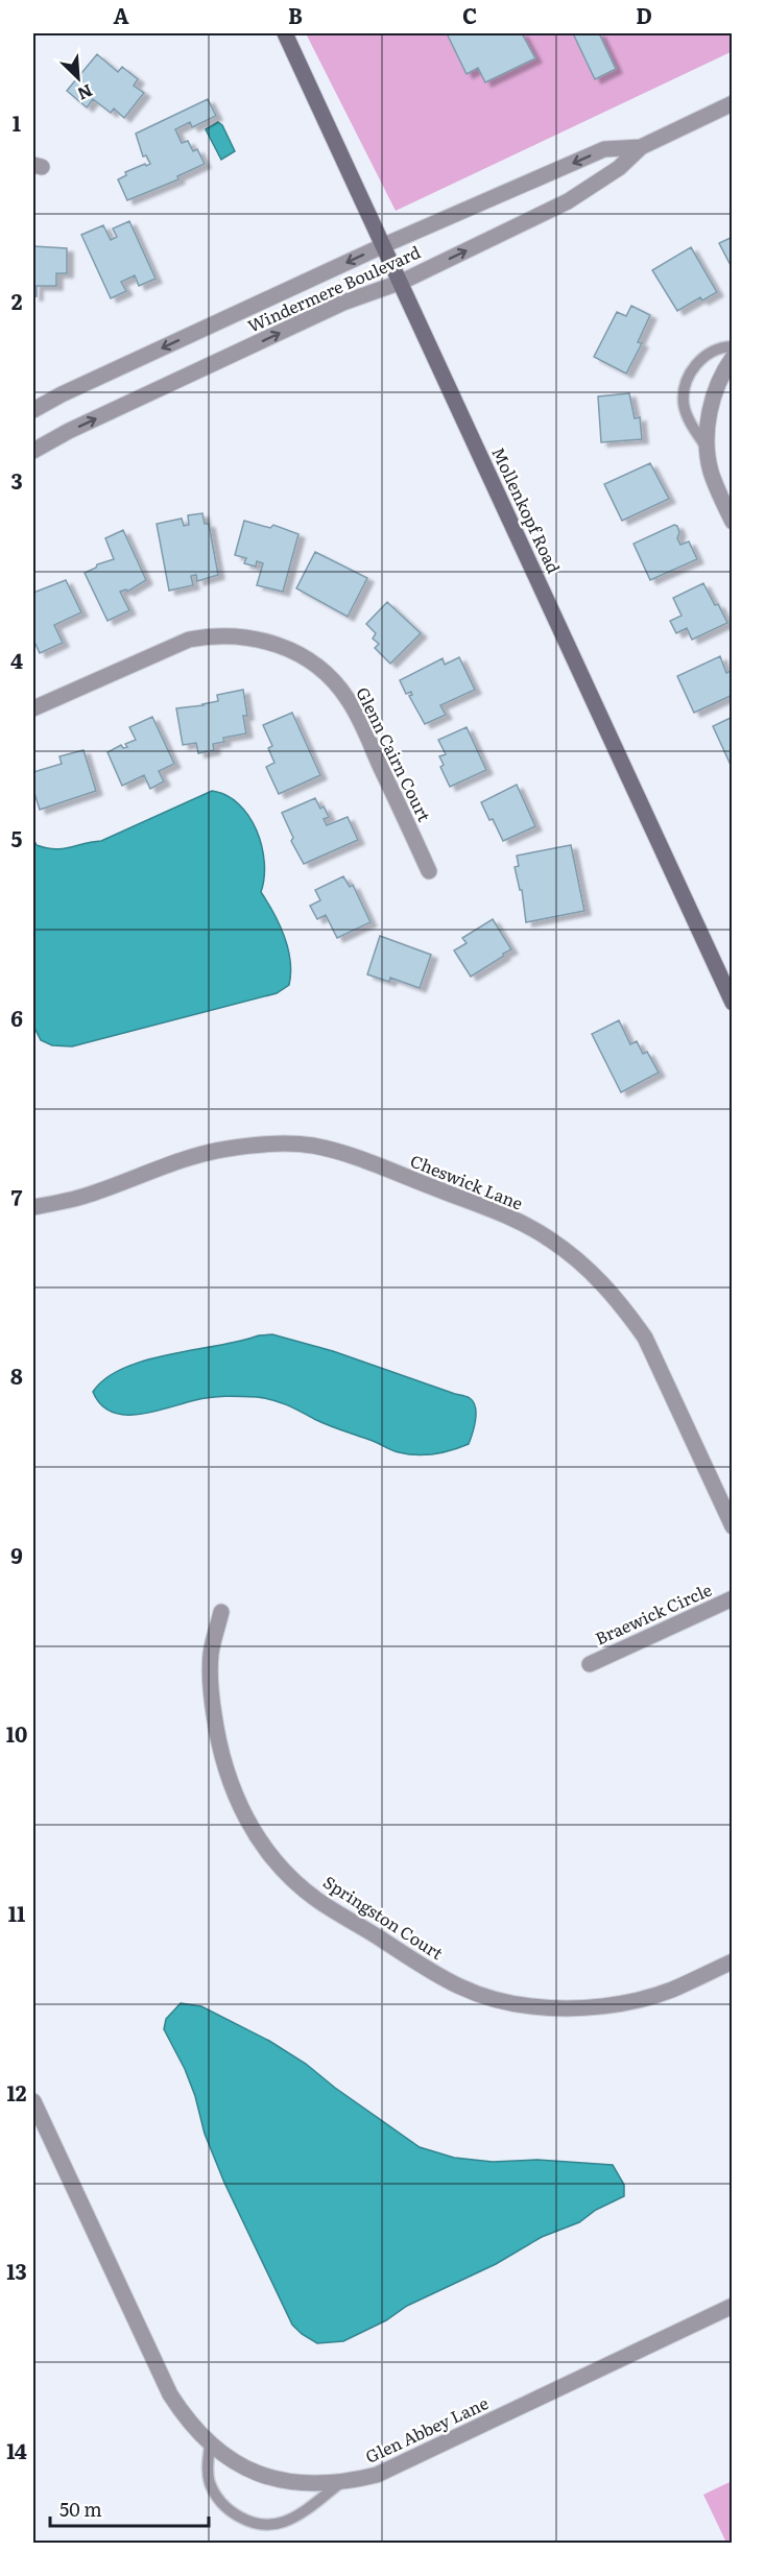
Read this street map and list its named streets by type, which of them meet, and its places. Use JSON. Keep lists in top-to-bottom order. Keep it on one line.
{"streets":{"street":["Windermere Boulevard","Mollenkopf Road","Glenn Cairn Court","Cheswick Lane","Braewick Circle","Springston Court","Glen Abbey Lane"]},"crossings":[["Windermere Boulevard","Mollenkopf Road"]],"scale_bar":"50 m","north":"bottom right","grid":{"columns":["A","B","C","D"],"rows":["1","2","3","4","5","6","7","8","9","10","11","12","13","14"]}}
